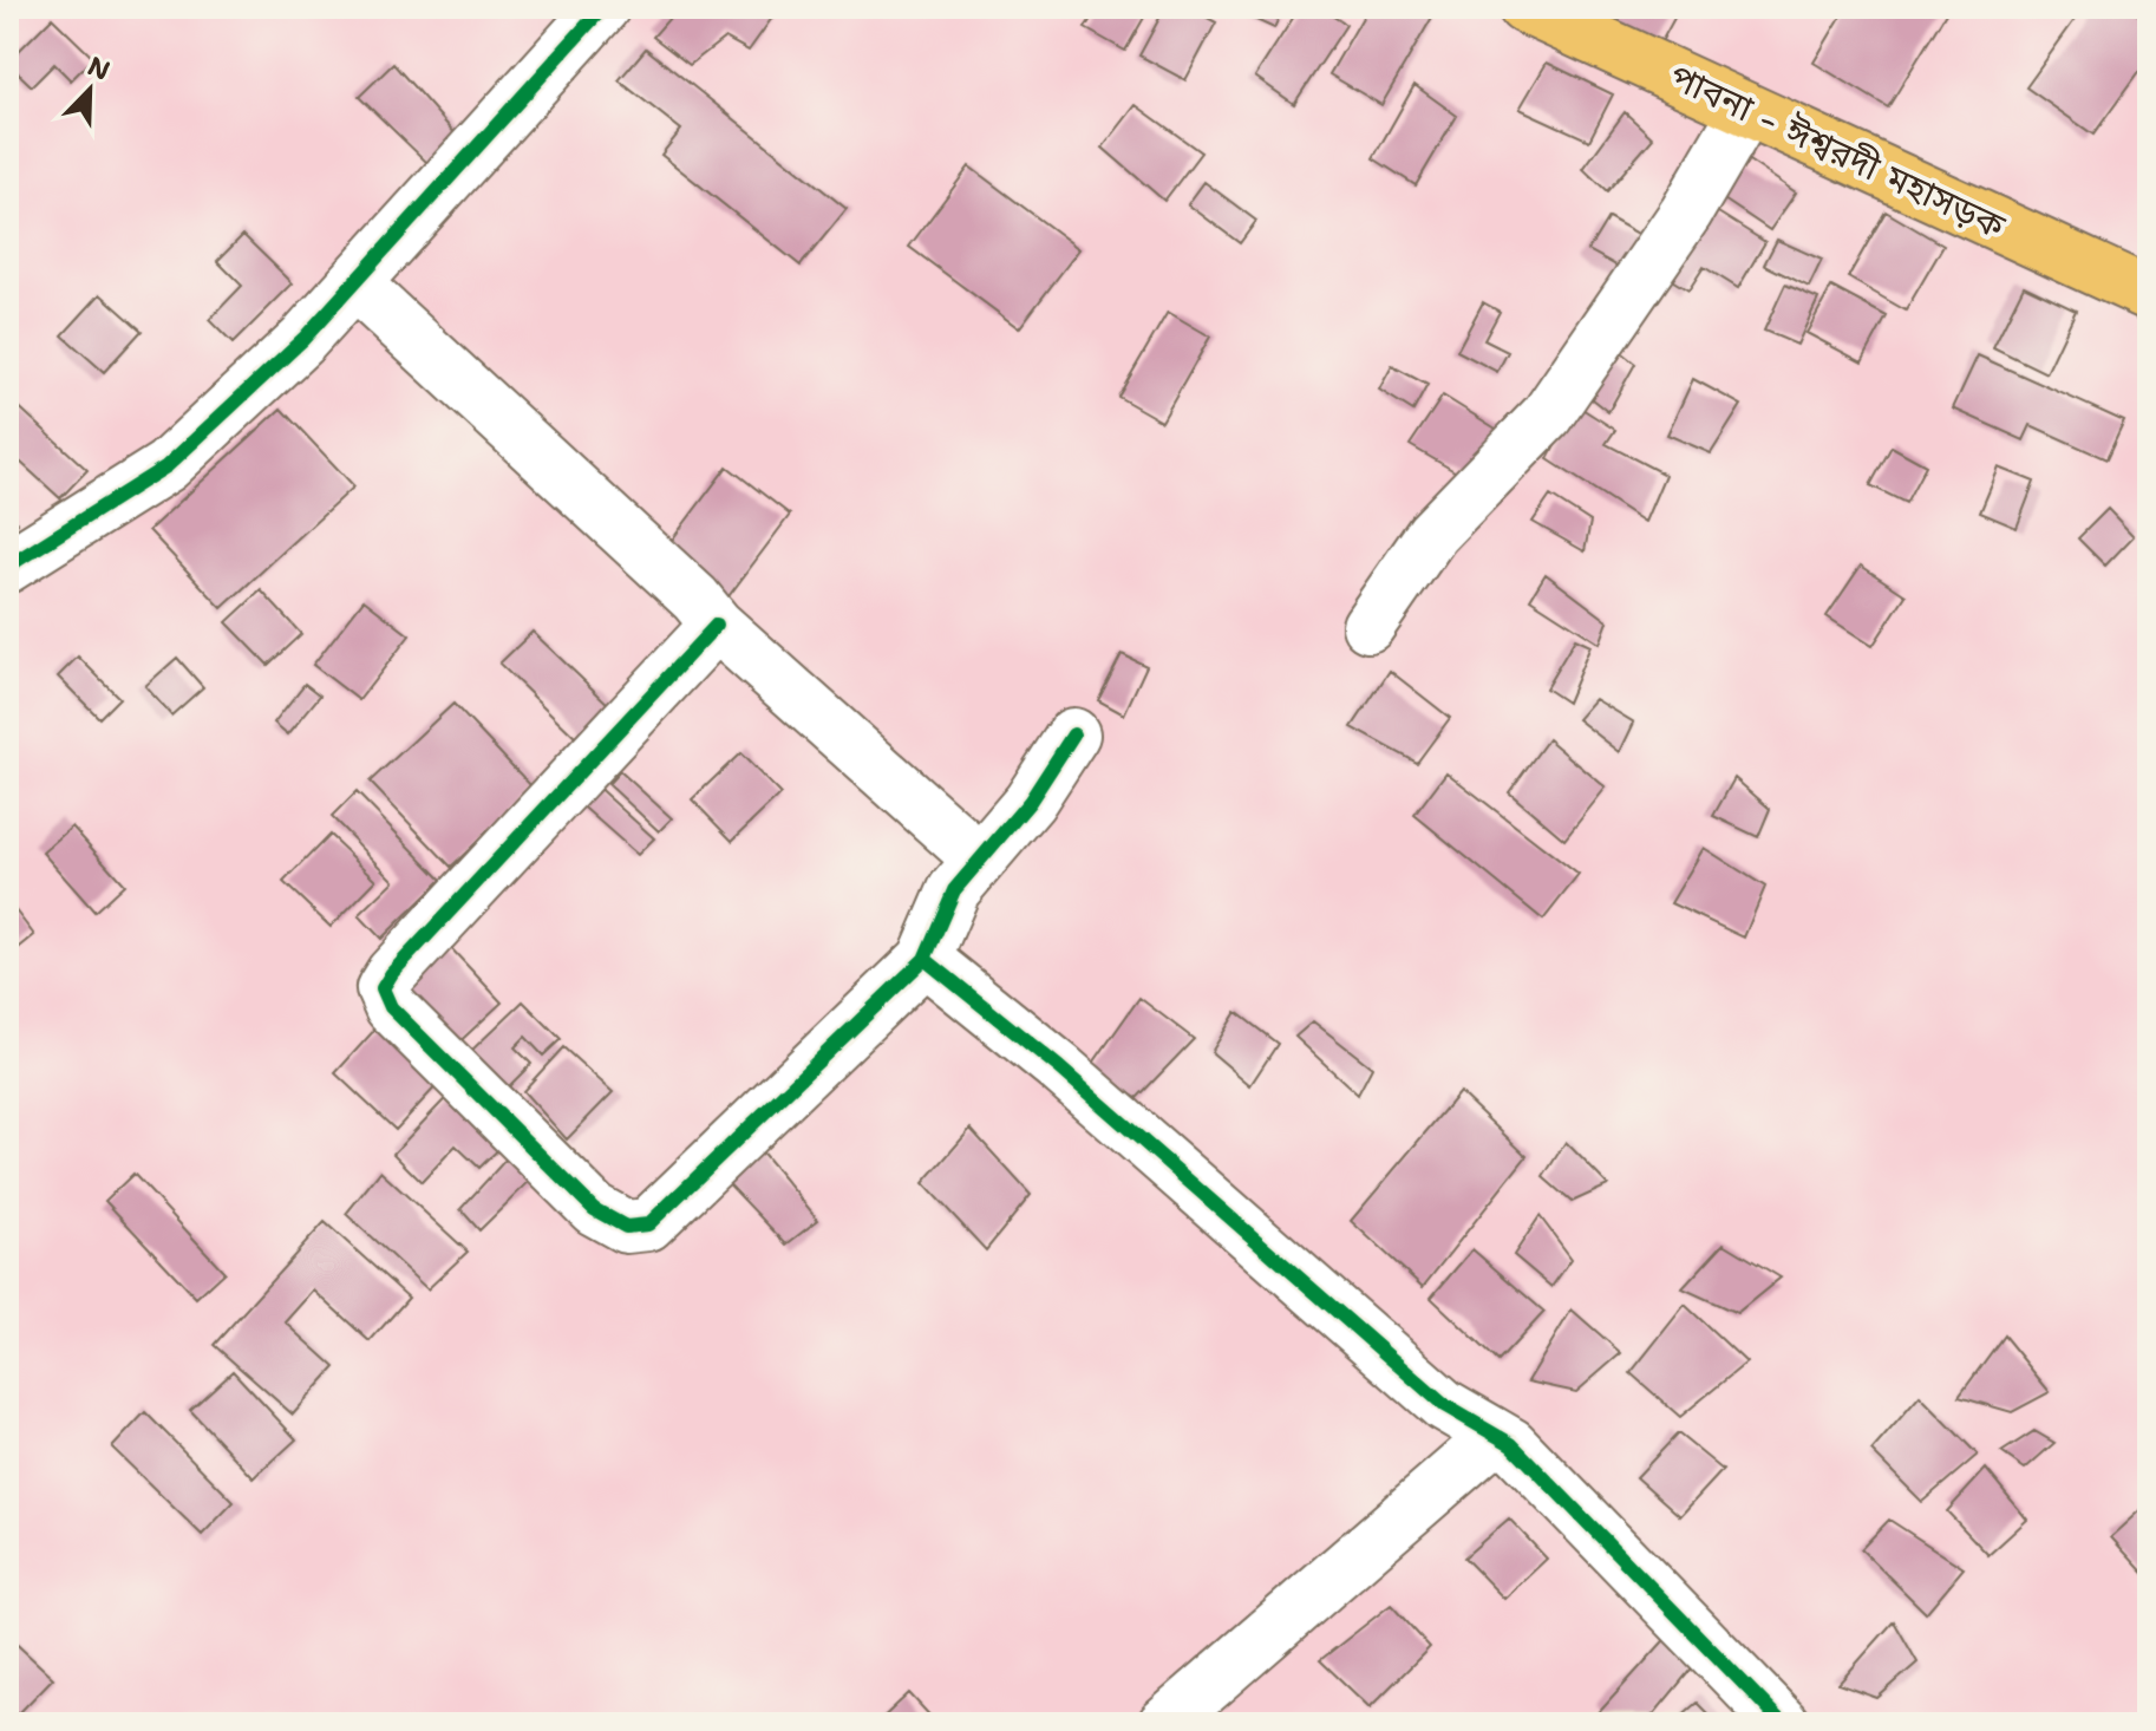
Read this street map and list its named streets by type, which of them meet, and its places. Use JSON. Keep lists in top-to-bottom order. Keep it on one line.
{"streets":{"main road":["পাবনা - ঈশ্বরদী মহাসড়ক"]},"north":"top right"}
